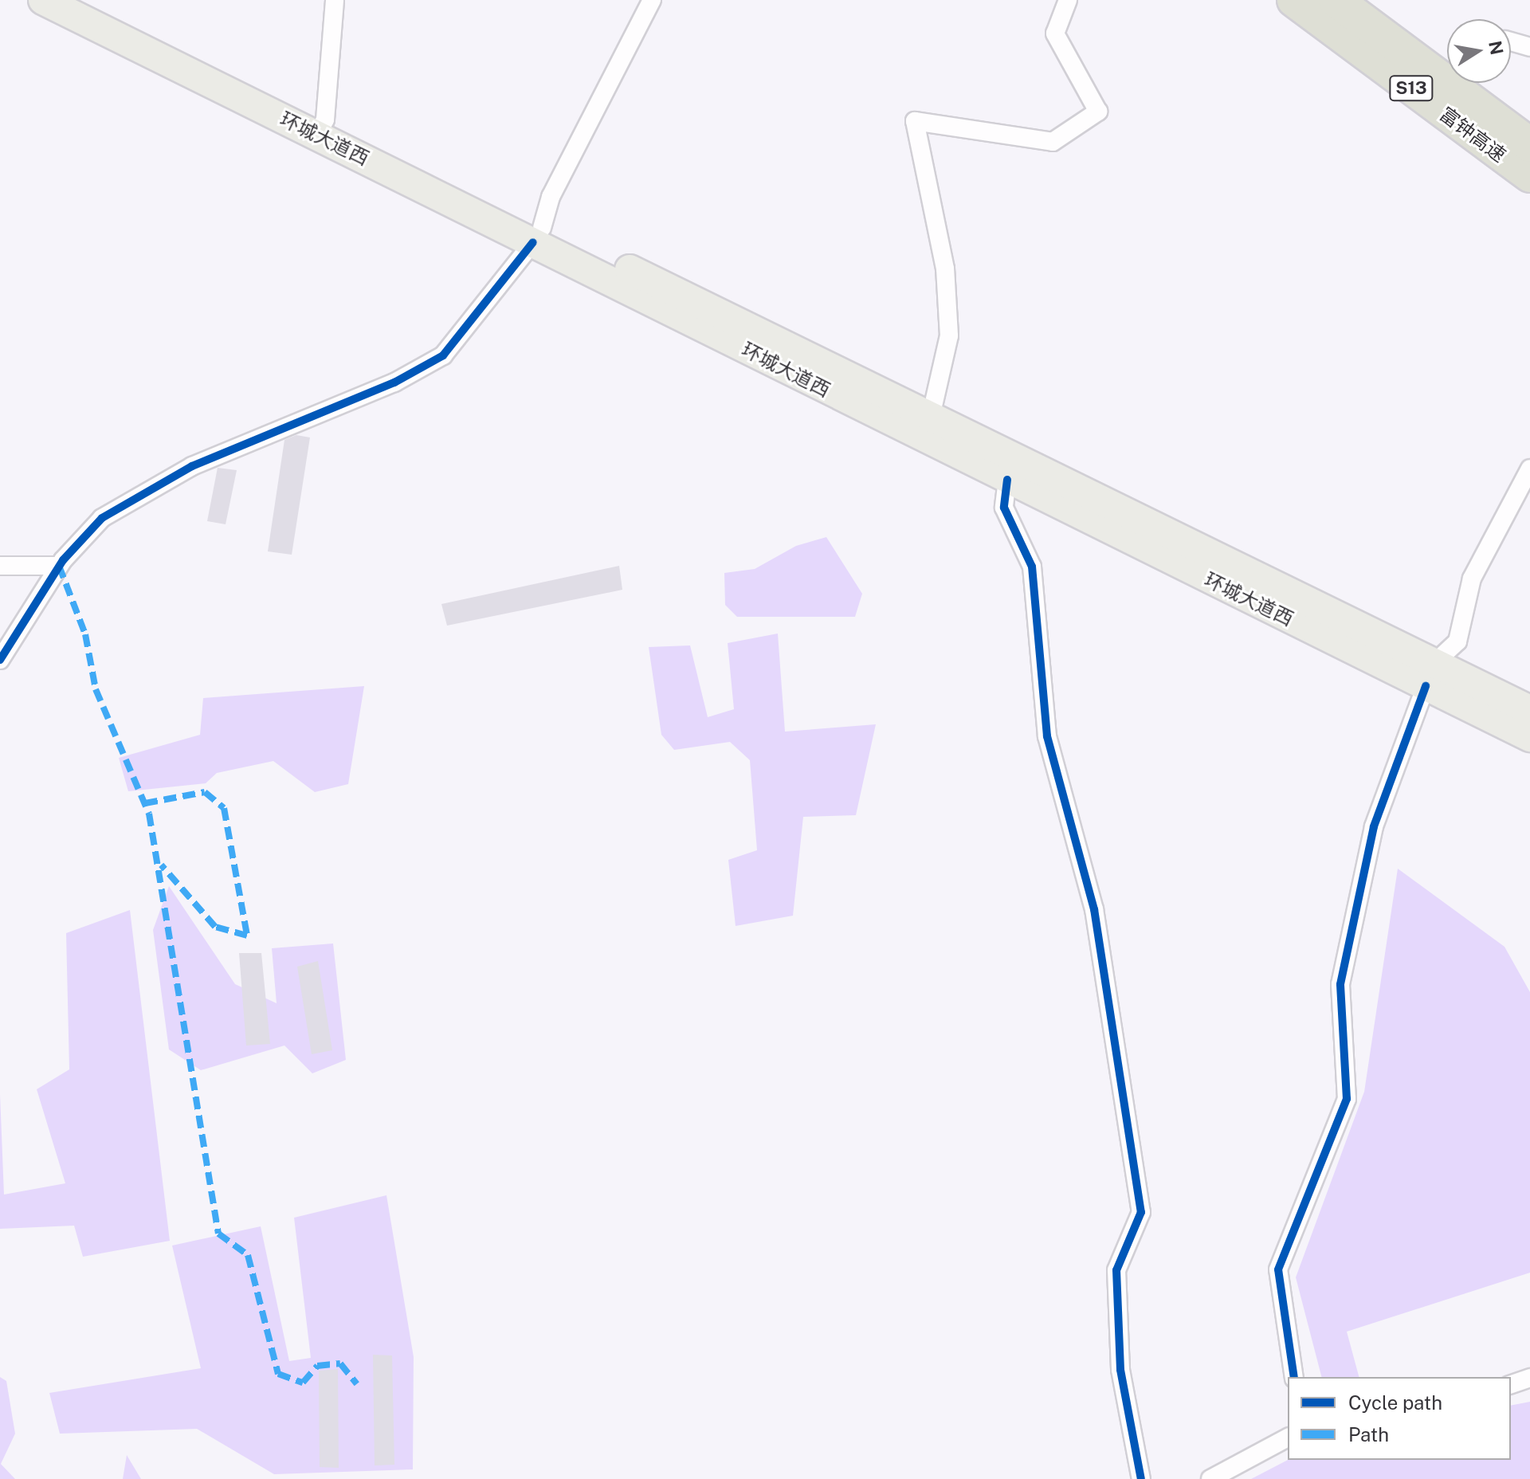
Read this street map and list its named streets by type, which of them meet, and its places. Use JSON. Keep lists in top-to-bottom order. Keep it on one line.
{"streets":{"highway":["S13","富钟高速"],"main road":["环城大道西"]},"legend":["Cycle path","Path"],"north":"right"}
